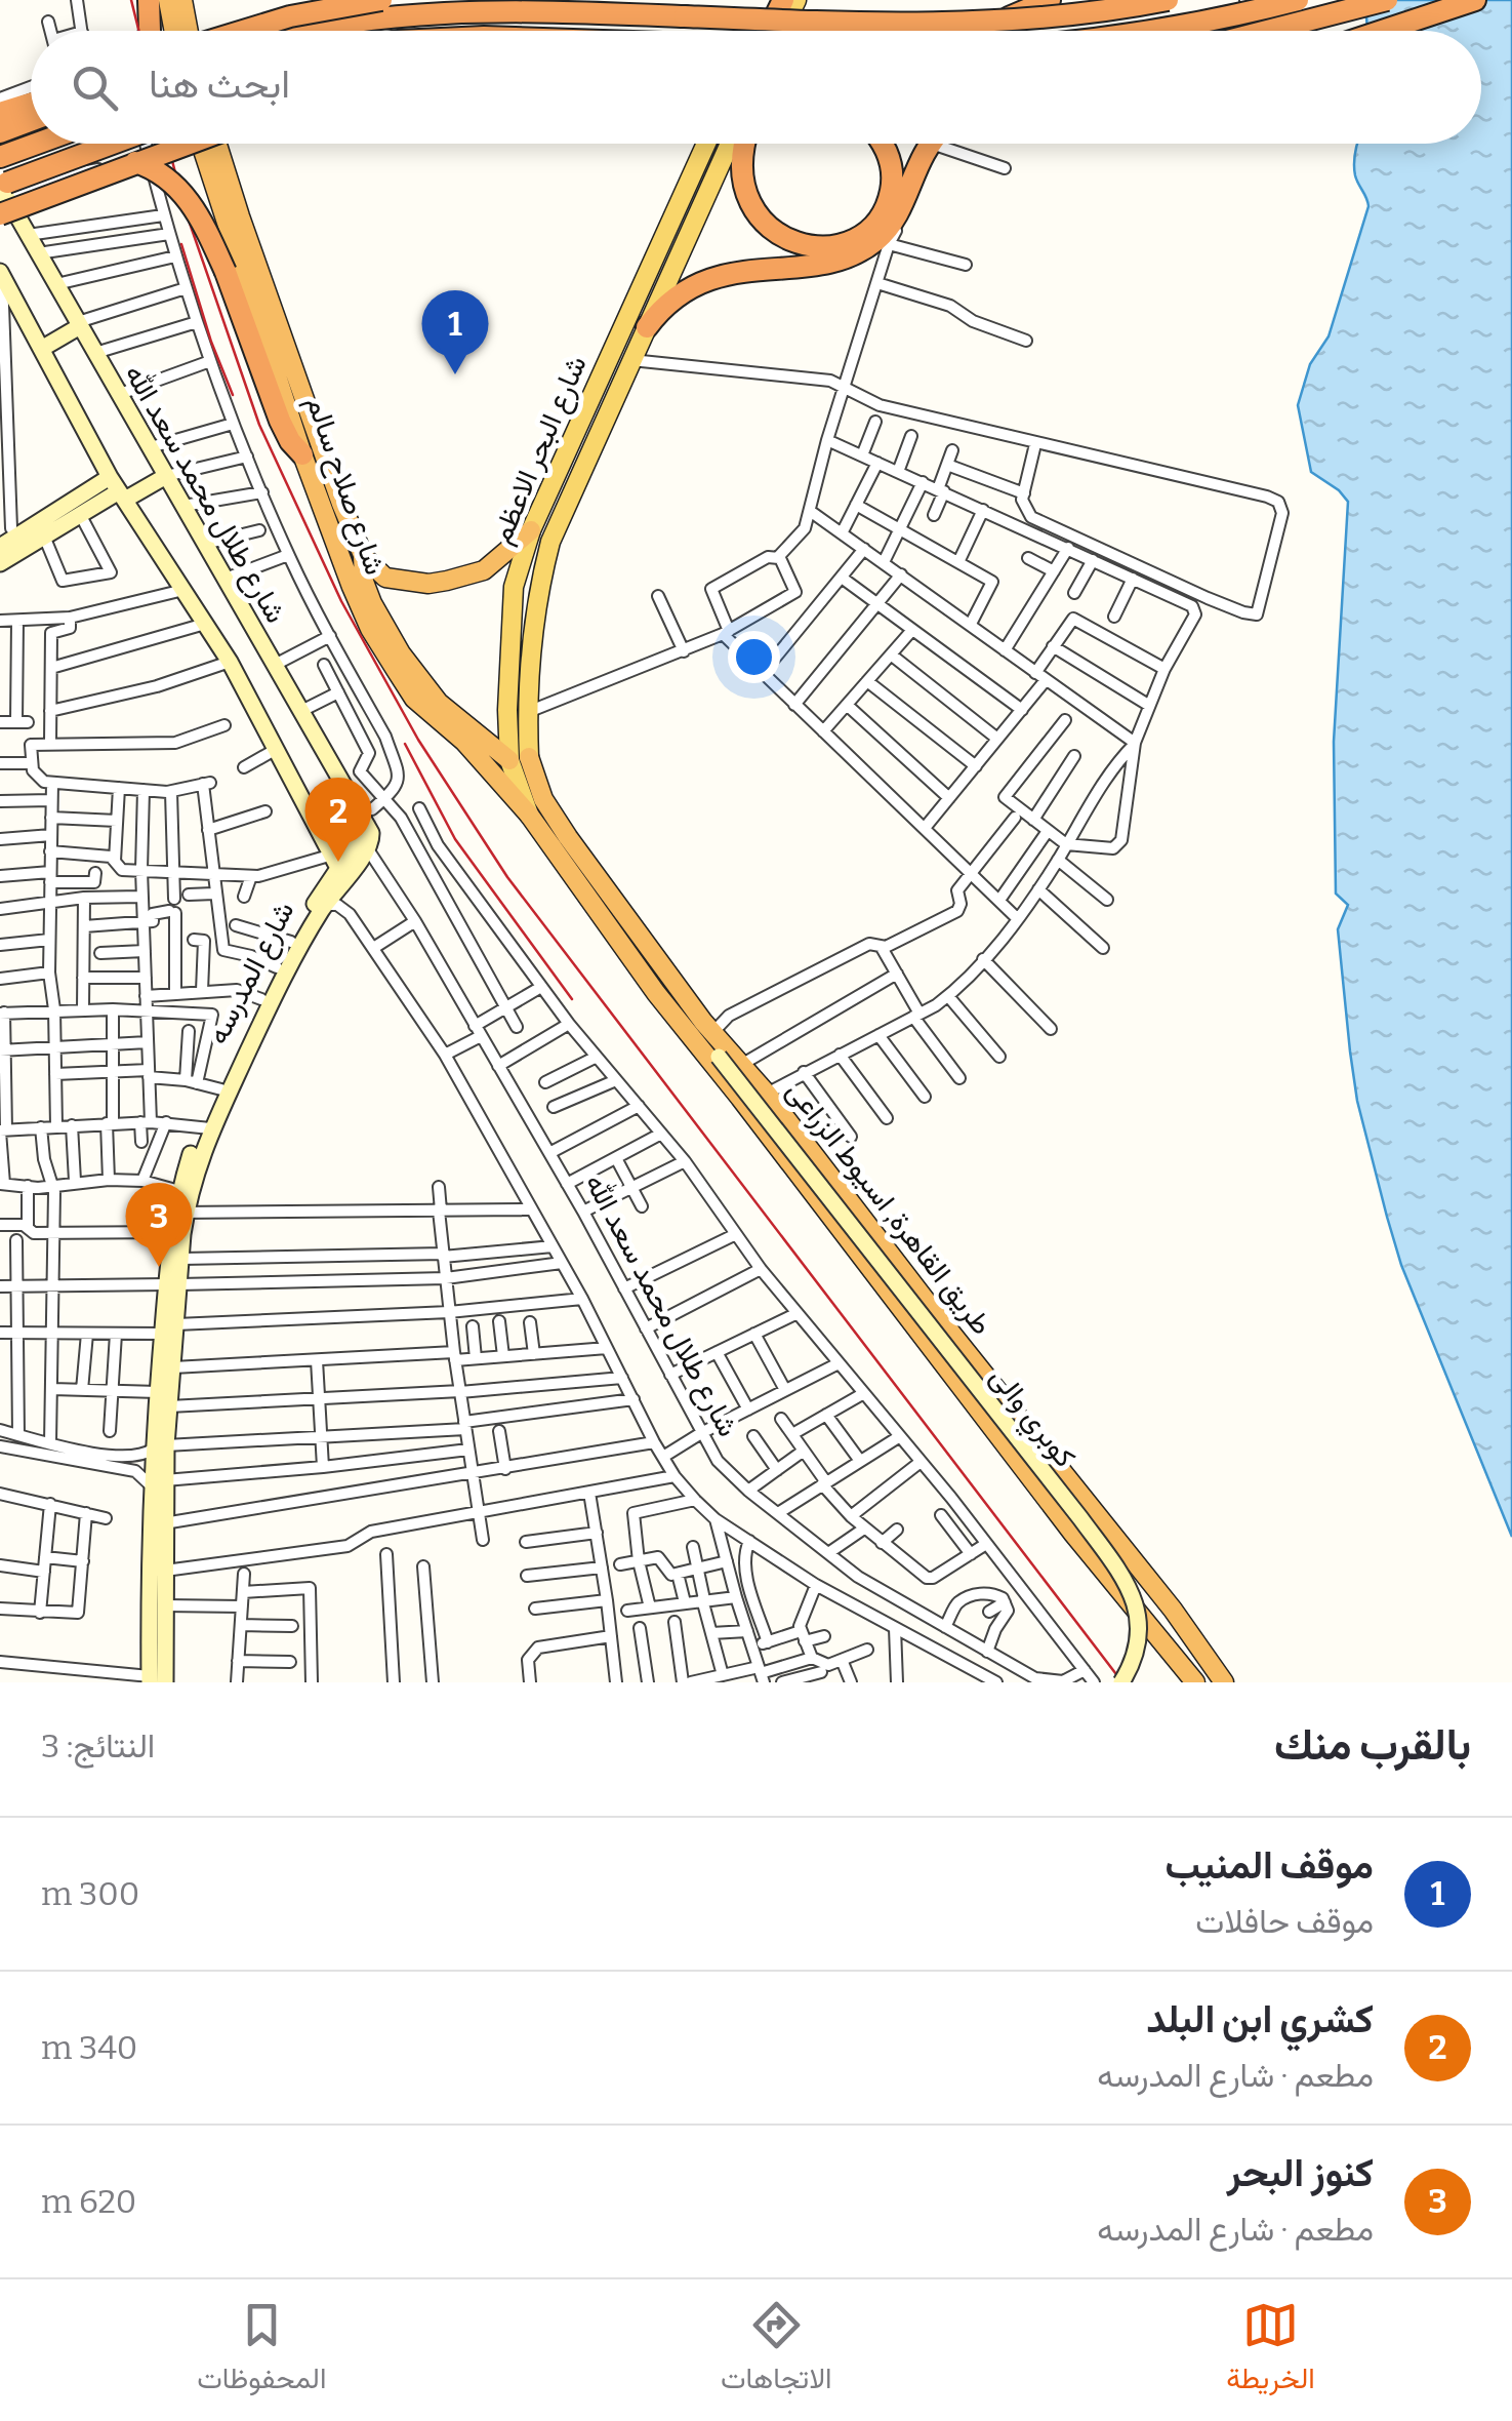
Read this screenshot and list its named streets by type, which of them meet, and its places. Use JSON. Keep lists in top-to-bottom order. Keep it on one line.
{"streets":{"highway":["شارع صلاح سالم","طريق القاهرة, اسيوط الزراعى"],"main road":["شارع البحر الاعظم","شارع طلال محمد سعد الله","شارع المدرسه","كوبري والى"]},"crossings":[["شارع البحر الاعظم","شارع صلاح سالم"],["شارع البحر الاعظم","طريق القاهرة, اسيوط الزراعى"],["شارع صلاح سالم","طريق القاهرة, اسيوط الزراعى"],["شارع طلال محمد سعد الله","شارع المدرسه"],["طريق القاهرة, اسيوط الزراعى","كوبري والى"]],"page":{"search":"ابحث هنا","pins":["1","2","3"],"heading":["بالقرب منك","النتائج: 3"],"list":[{"mark":"1","name":"موقف المنيب","note":"موقف حافلات","value":"300 m"},{"mark":"2","name":"كشري ابن البلد","note":"مطعم · شارع المدرسه","value":"340 m"},{"mark":"3","name":"كنوز البحر","note":"مطعم · شارع المدرسه","value":"620 m"}],"nav":["الخريطة","الاتجاهات","المحفوظات"]}}
